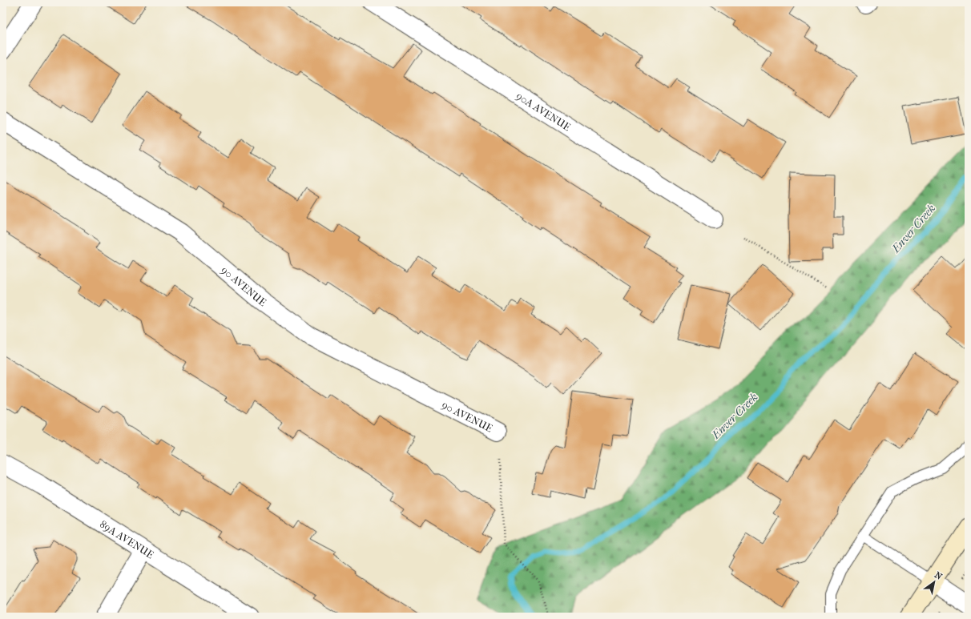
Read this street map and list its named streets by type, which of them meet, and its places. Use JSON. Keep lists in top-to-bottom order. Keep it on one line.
{"streets":{"street":["90A AVENUE","90 AVENUE","89A AVENUE"]},"water":["Enver Creek"],"north":"top right"}
